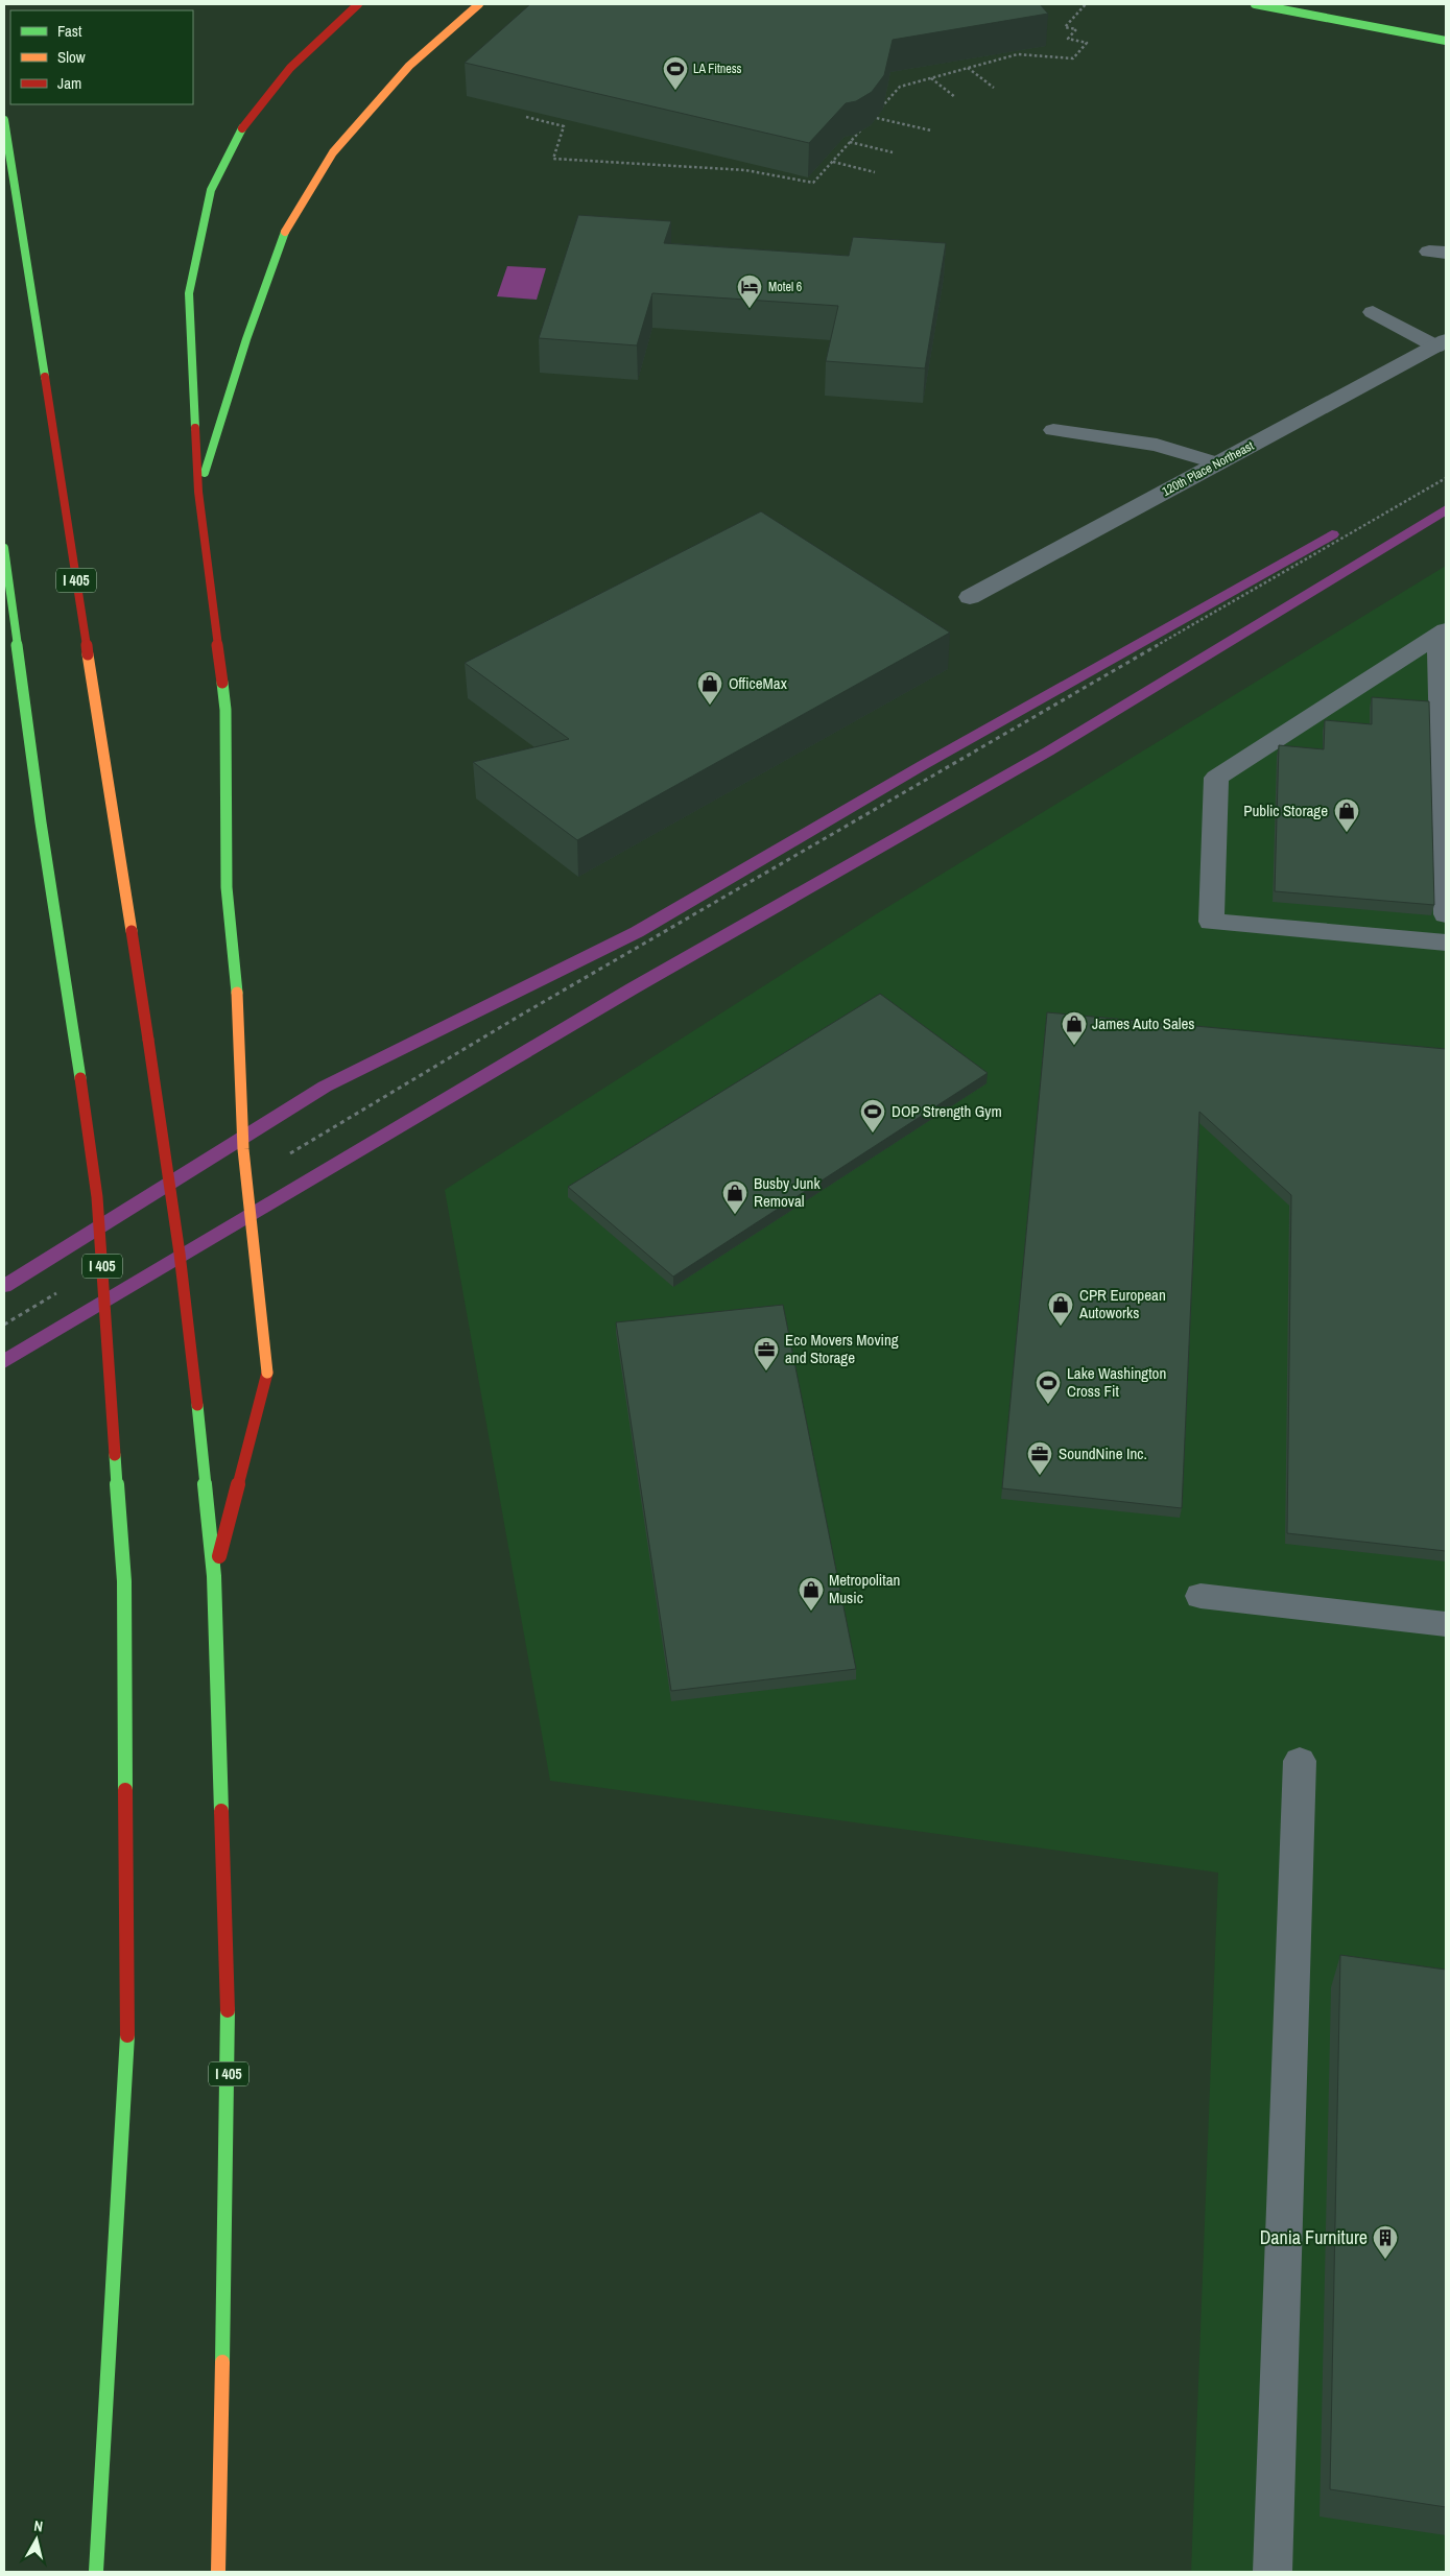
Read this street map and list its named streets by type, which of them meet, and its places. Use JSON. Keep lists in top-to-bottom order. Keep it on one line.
{"streets":{"main road":["I 405"],"street":["120th Place Northeast"]},"places":{"sports":["LA Fitness","DOP Strength Gym","Lake Washington Cross Fit"],"hotel":["Motel 6"],"shop":["OfficeMax","Public Storage","James Auto Sales","Busby Junk Removal","CPR European Autoworks","Metropolitan Music"],"office":["Eco Movers Moving and Storage","SoundNine Inc."],"building":["Dania Furniture"]},"legend":["Fast","Slow","Jam"],"north":"top"}
